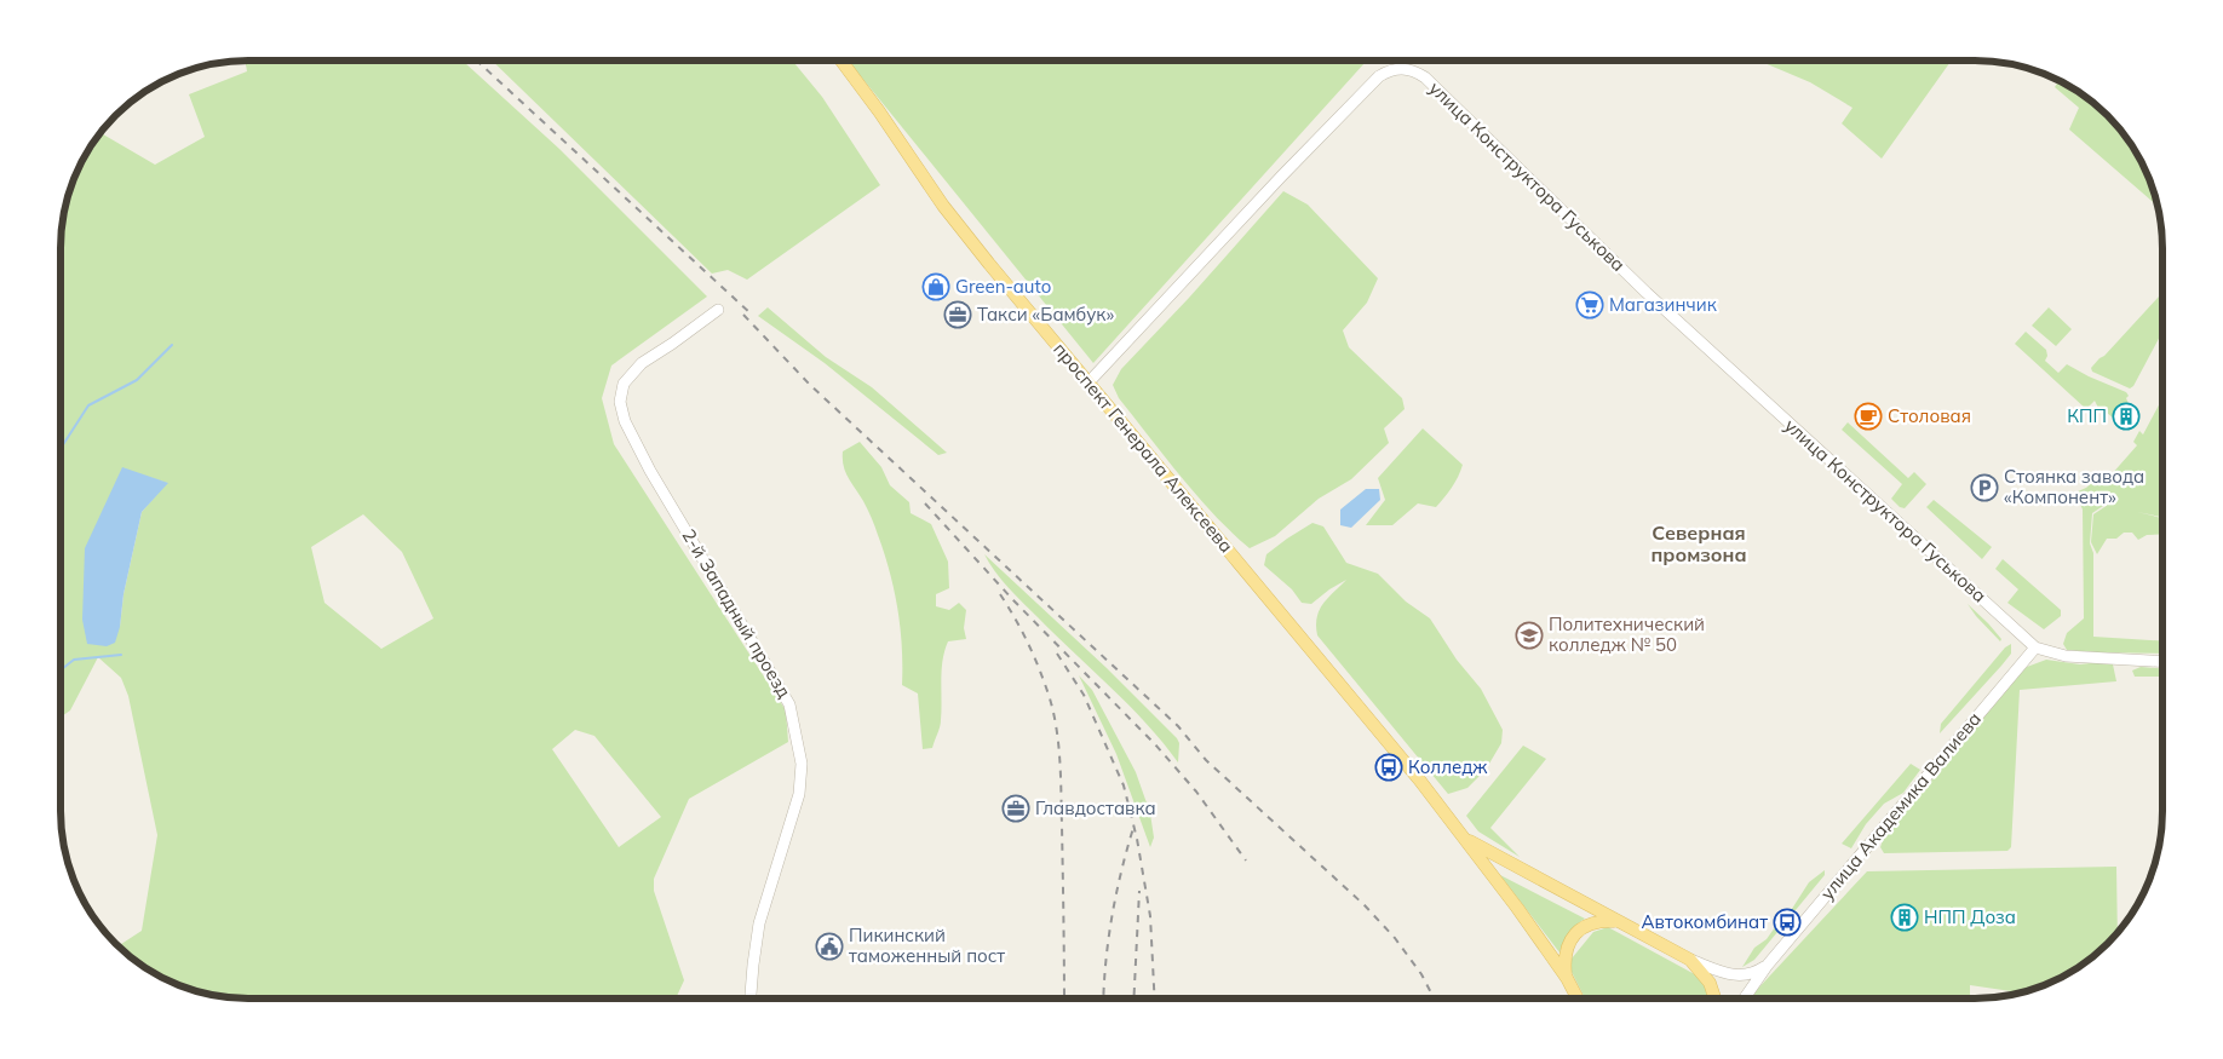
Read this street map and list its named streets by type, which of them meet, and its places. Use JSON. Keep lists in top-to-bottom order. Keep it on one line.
{"streets":{"main road":["проспект Генерала Алексеева"],"street":["улица Конструктора Гуськова","2-й Западный проезд","улица Академика Валиева"]},"crossings":[["улица Конструктора Гуськова","проспект Генерала Алексеева"],["улица Конструктора Гуськова","улица Академика Валиева"],["проспект Генерала Алексеева","улица Академика Валиева"]],"districts":["Северная промзона"],"places":{"shop":["Green-auto"],"supermarket":["Магазинчик"],"office":["Такси «Бамбук»","Главдоставка"],"cafe":["Столовая"],"building":["КПП","НПП Доза"],"parking":["Стоянка завода «Компонент»"],"school or university":["Политехнический колледж № 50"],"bus stop":["Колледж","Автокомбинат"],"public building":["Пикинский таможенный пост"]}}
